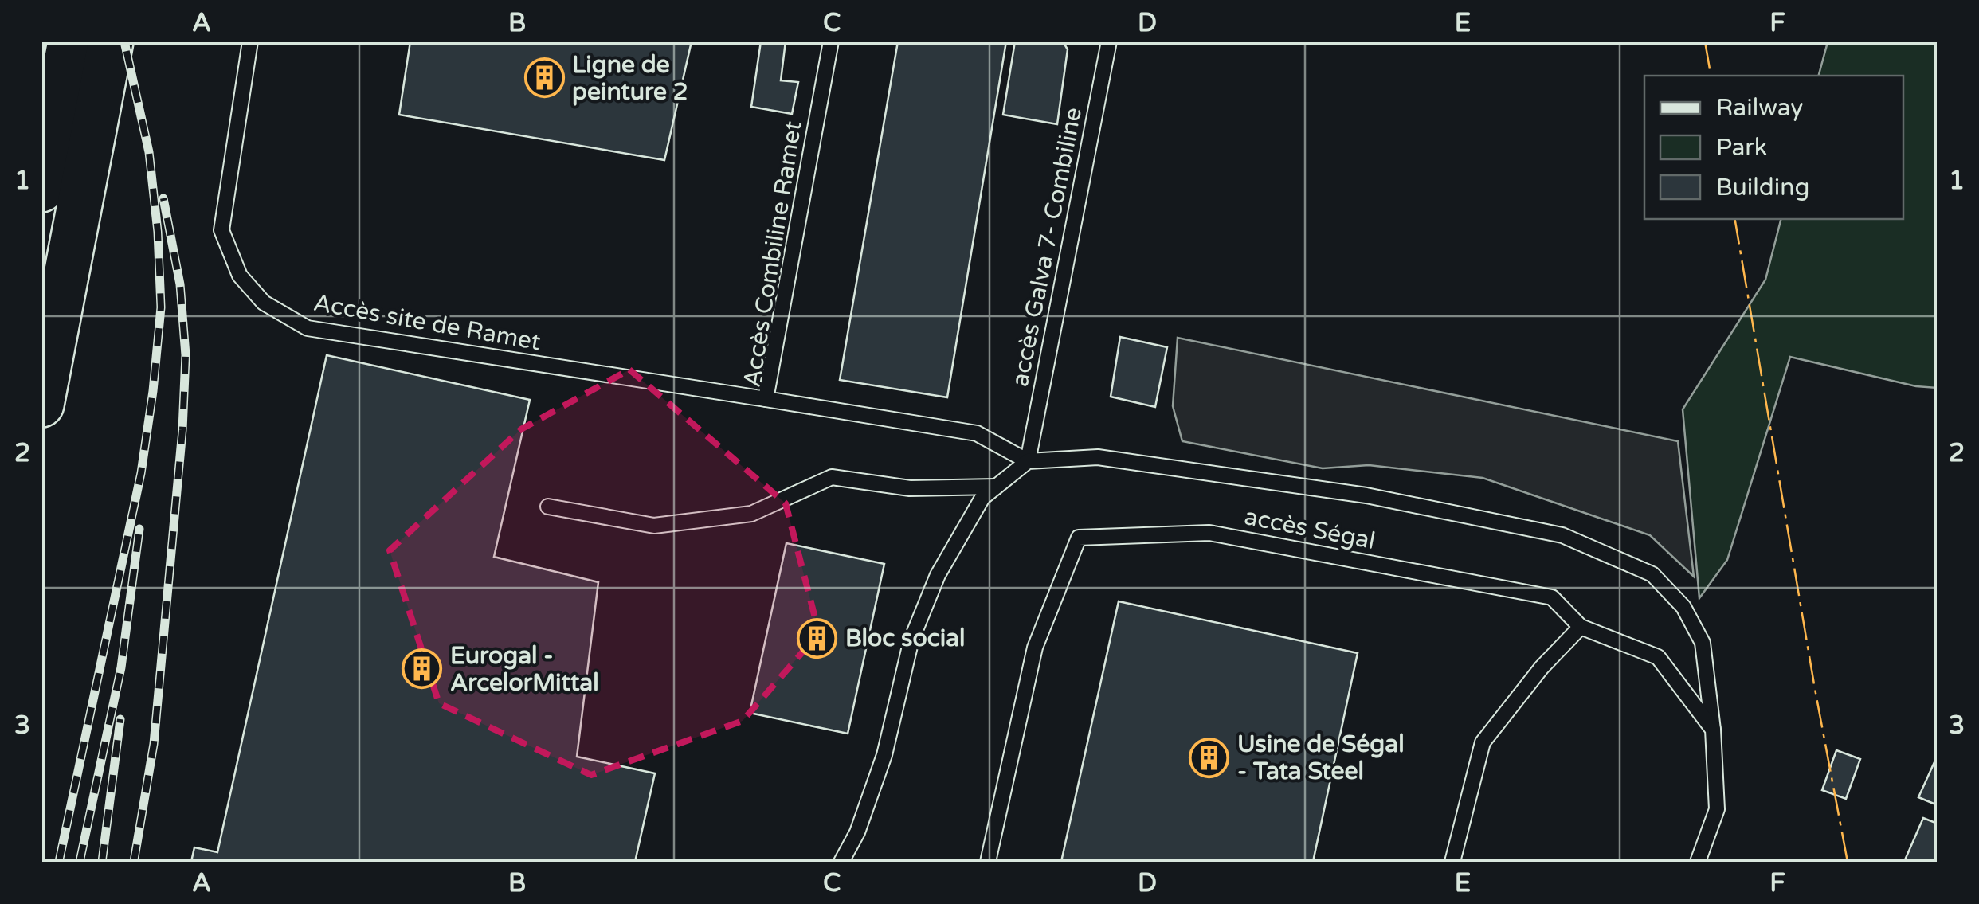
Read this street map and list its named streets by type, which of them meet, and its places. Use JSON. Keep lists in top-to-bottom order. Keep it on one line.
{"streets":{"lane":["accès Galva 7- Combiline","Accès Combiline Ramet","Accès site de Ramet","accès Ségal"]},"crossings":[["accès Galva 7- Combiline","Accès Combiline Ramet"],["Accès Combiline Ramet","Accès site de Ramet"]],"places":{"building":["Ligne de peinture 2","Bloc social","Eurogal - ArcelorMittal","Usine de Ségal - Tata Steel"]},"legend":["Railway","Park","Building"],"grid":{"columns":["A","B","C","D","E","F"],"rows":["1","2","3"]}}
